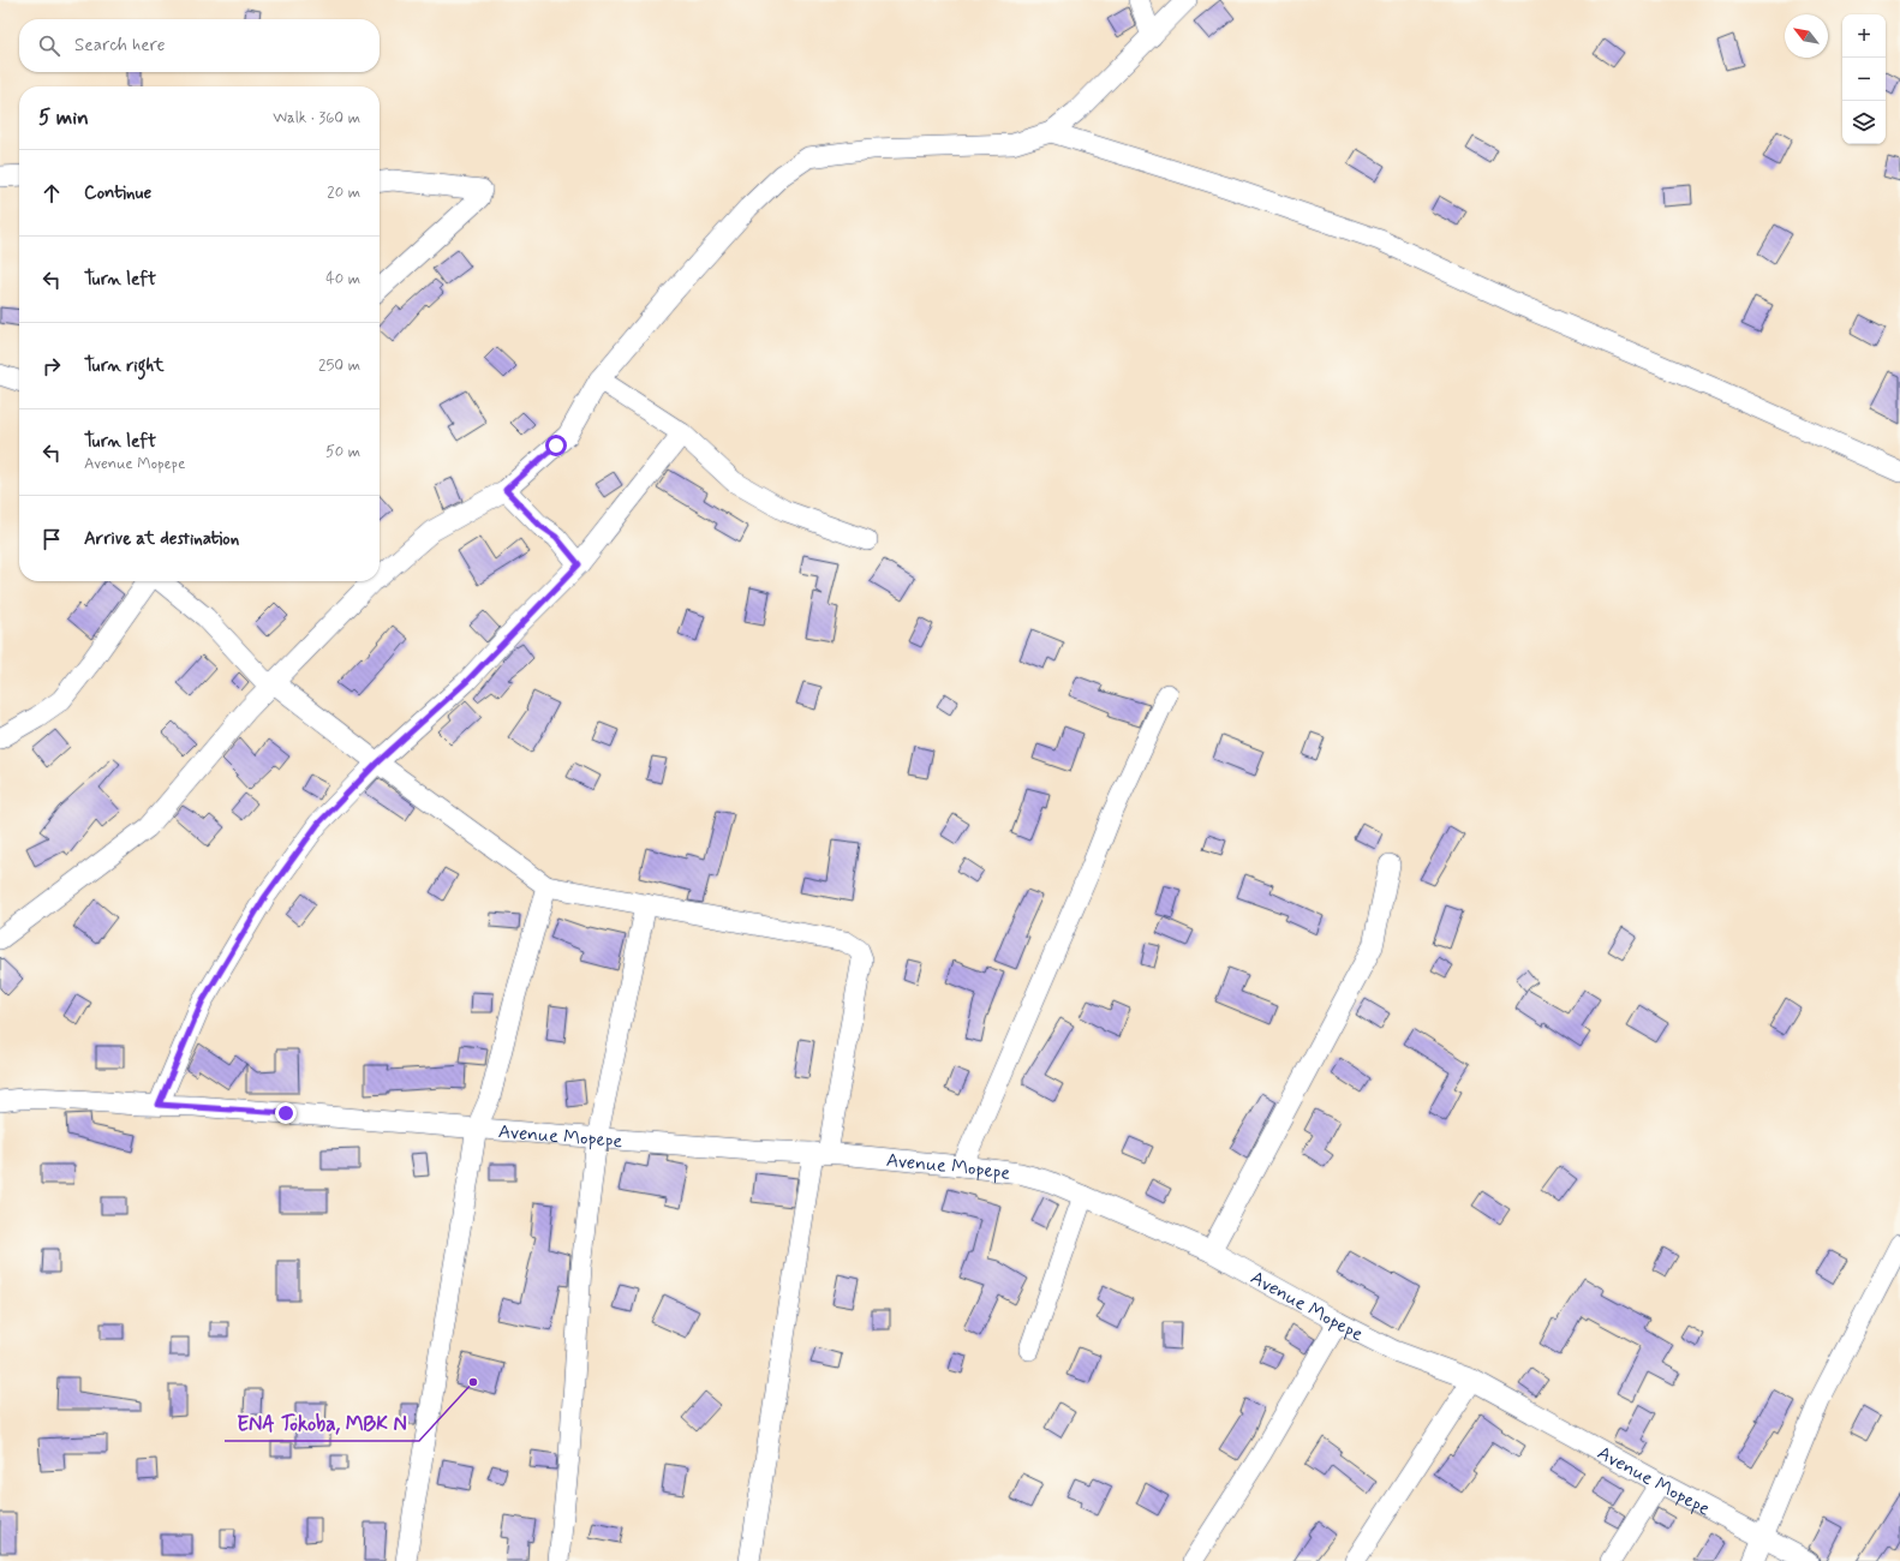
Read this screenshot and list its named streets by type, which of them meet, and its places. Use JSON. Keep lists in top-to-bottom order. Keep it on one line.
{"streets":{"street":["Avenue Mopepe"]},"places":["ENA Tokoba, MBK N"],"north":"top left","page":{"map_buttons":["+","−"],"search":"Search here","heading":["5 min","Walk · 360 m"],"list":[["Continue","20 m"],["Turn left","40 m"],["Turn right","250 m"],["Turn left","Avenue Mopepe","50 m"],"Arrive at destination"]}}
